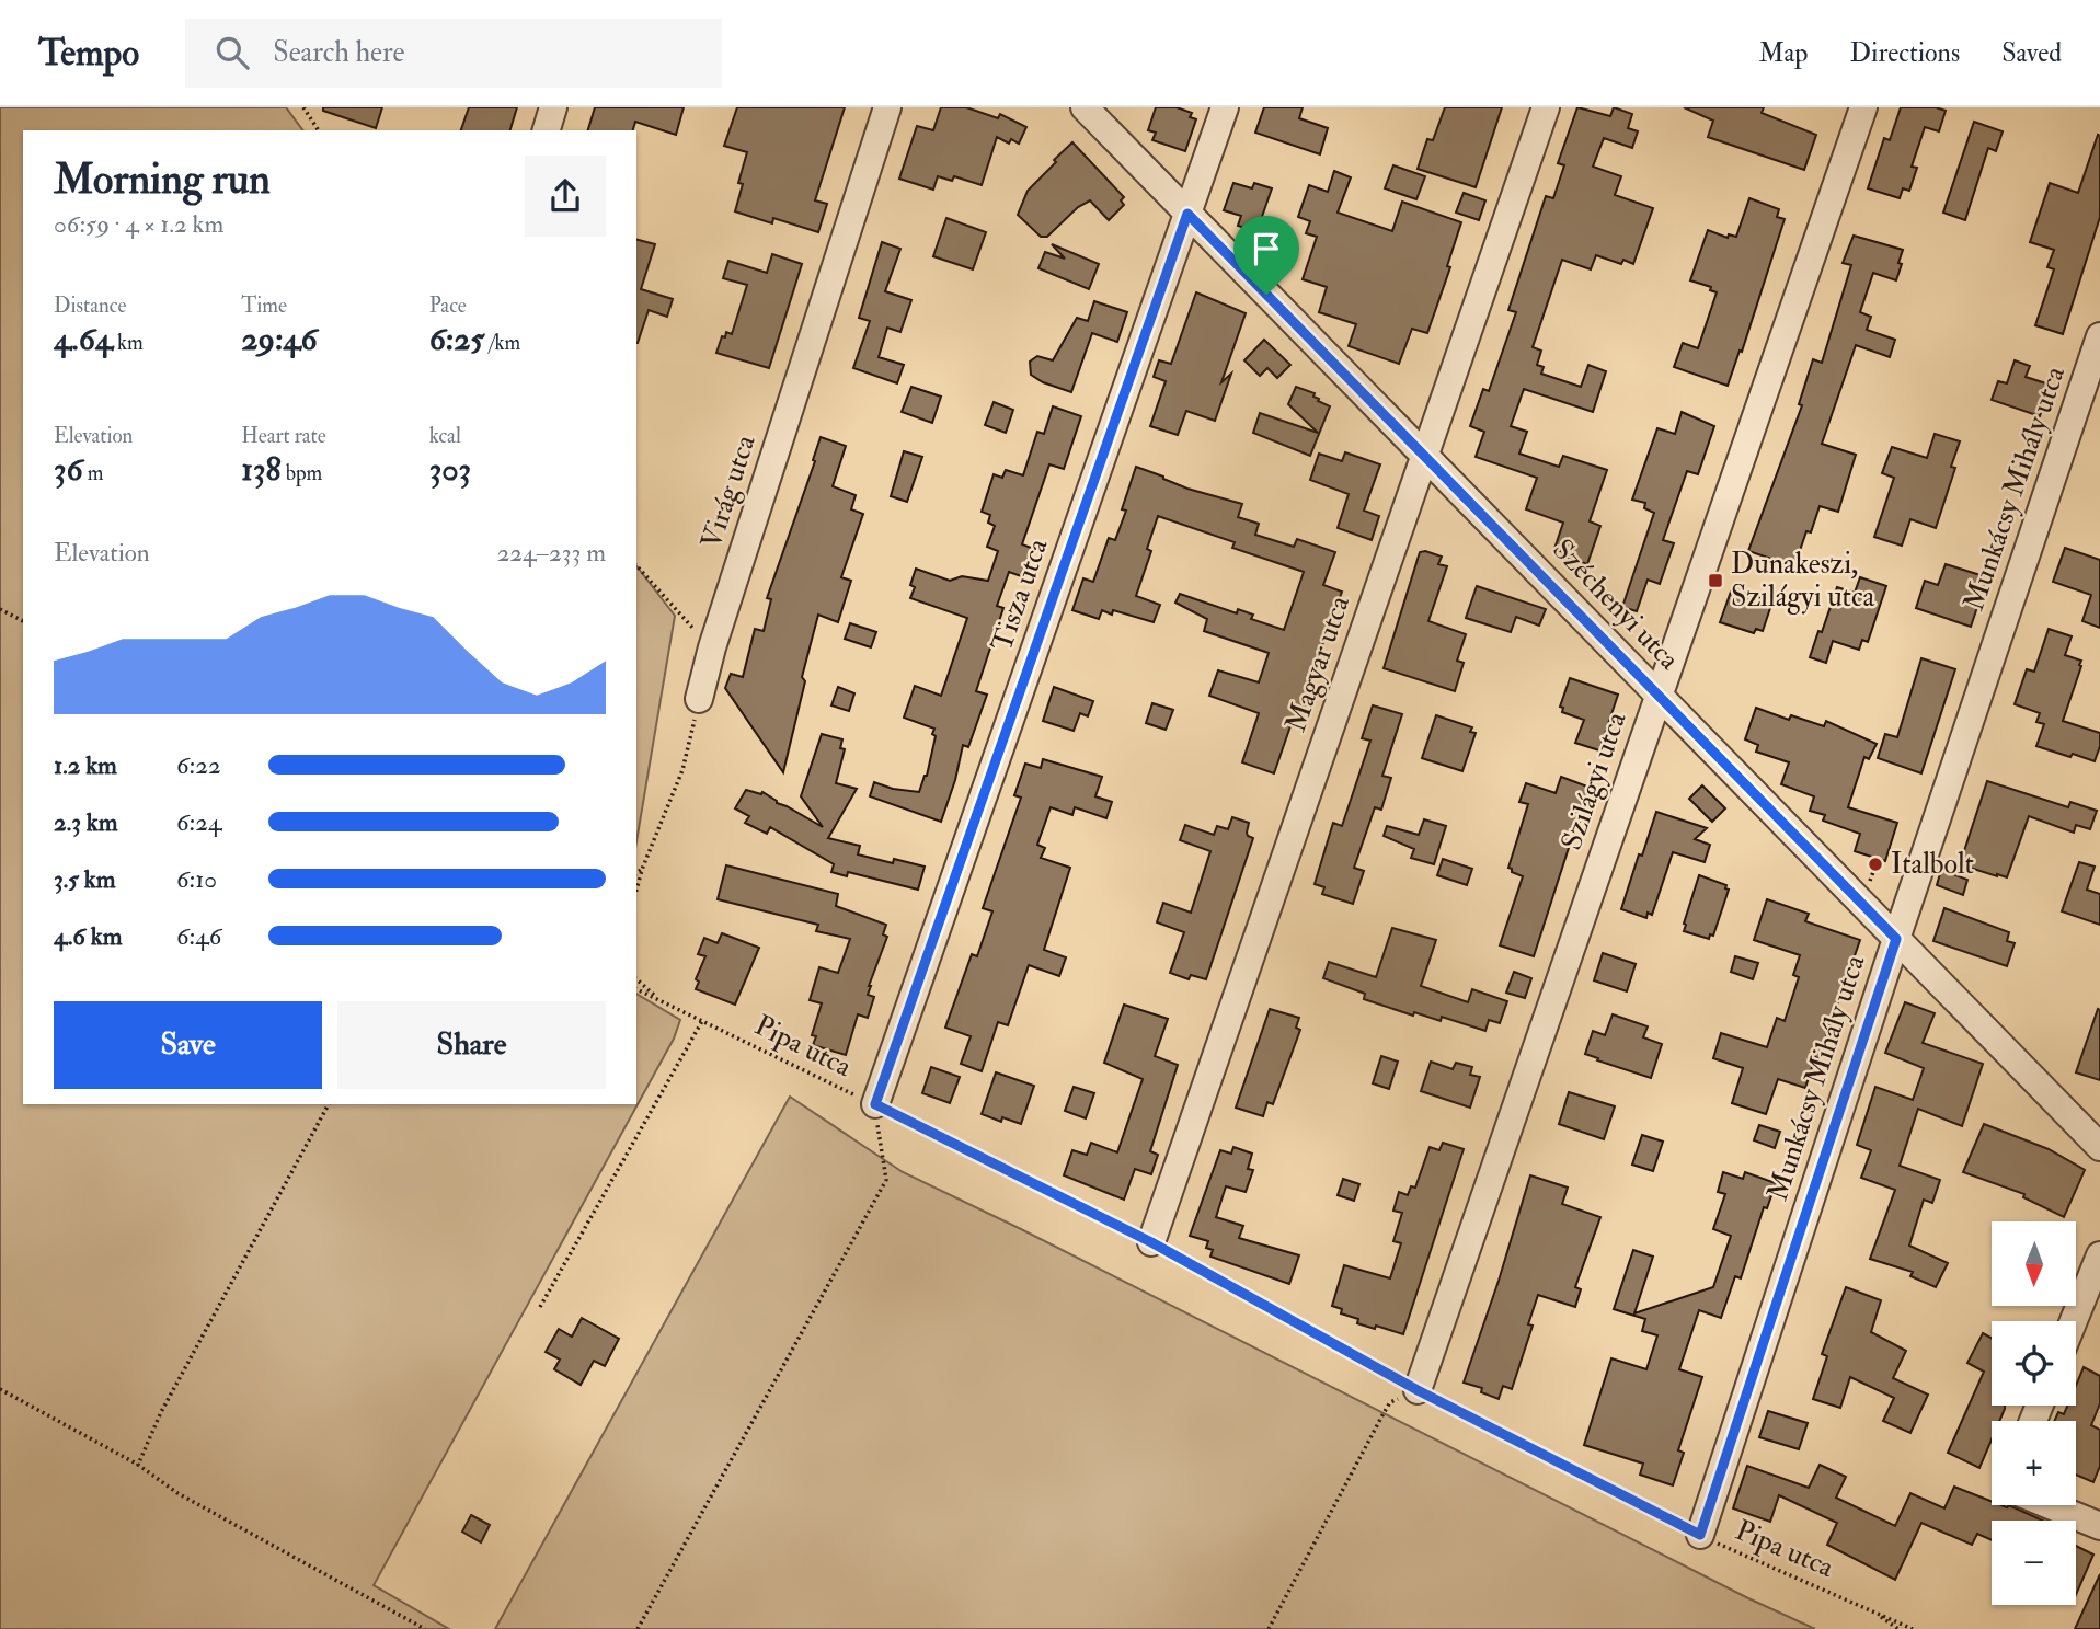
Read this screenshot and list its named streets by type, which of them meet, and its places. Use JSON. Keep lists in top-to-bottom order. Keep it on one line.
{"streets":{"street":["Munkácsy Mihály utca","Virág utca","Tisza utca","Széchenyi utca","Magyar utca","Szilágyi utca"],"path":["Pipa utca"]},"crossings":[["Munkácsy Mihály utca","Széchenyi utca"],["Munkácsy Mihály utca","Pipa utca"],["Tisza utca","Széchenyi utca"],["Tisza utca","Pipa utca"],["Széchenyi utca","Magyar utca"],["Széchenyi utca","Szilágyi utca"],["Magyar utca","Pipa utca"],["Szilágyi utca","Pipa utca"]],"places":{"transit":["Dunakeszi, Szilágyi utca"],"other":["Italbolt"]},"north":"bottom","page":{"header":"Tempo","search":"Search here","nav":["Map","Directions","Saved"],"heading":["Morning run","06:59 · 4 × 1.2 km"],"stats":[["Distance","4.64 km"],["Time","29:46"],["Pace","6:25 /km"],["Elevation","36 m"],["Heart rate","138 bpm"],["kcal","303"]],"chart":["Elevation","224–233 m"],"list":[{"name":"1.2 km","note":"6:22"},{"name":"2.3 km","note":"6:24"},{"name":"3.5 km","note":"6:10"},{"name":"4.6 km","note":"6:46"}],"buttons":["Save","Share"],"map_buttons":["+","−"]}}
